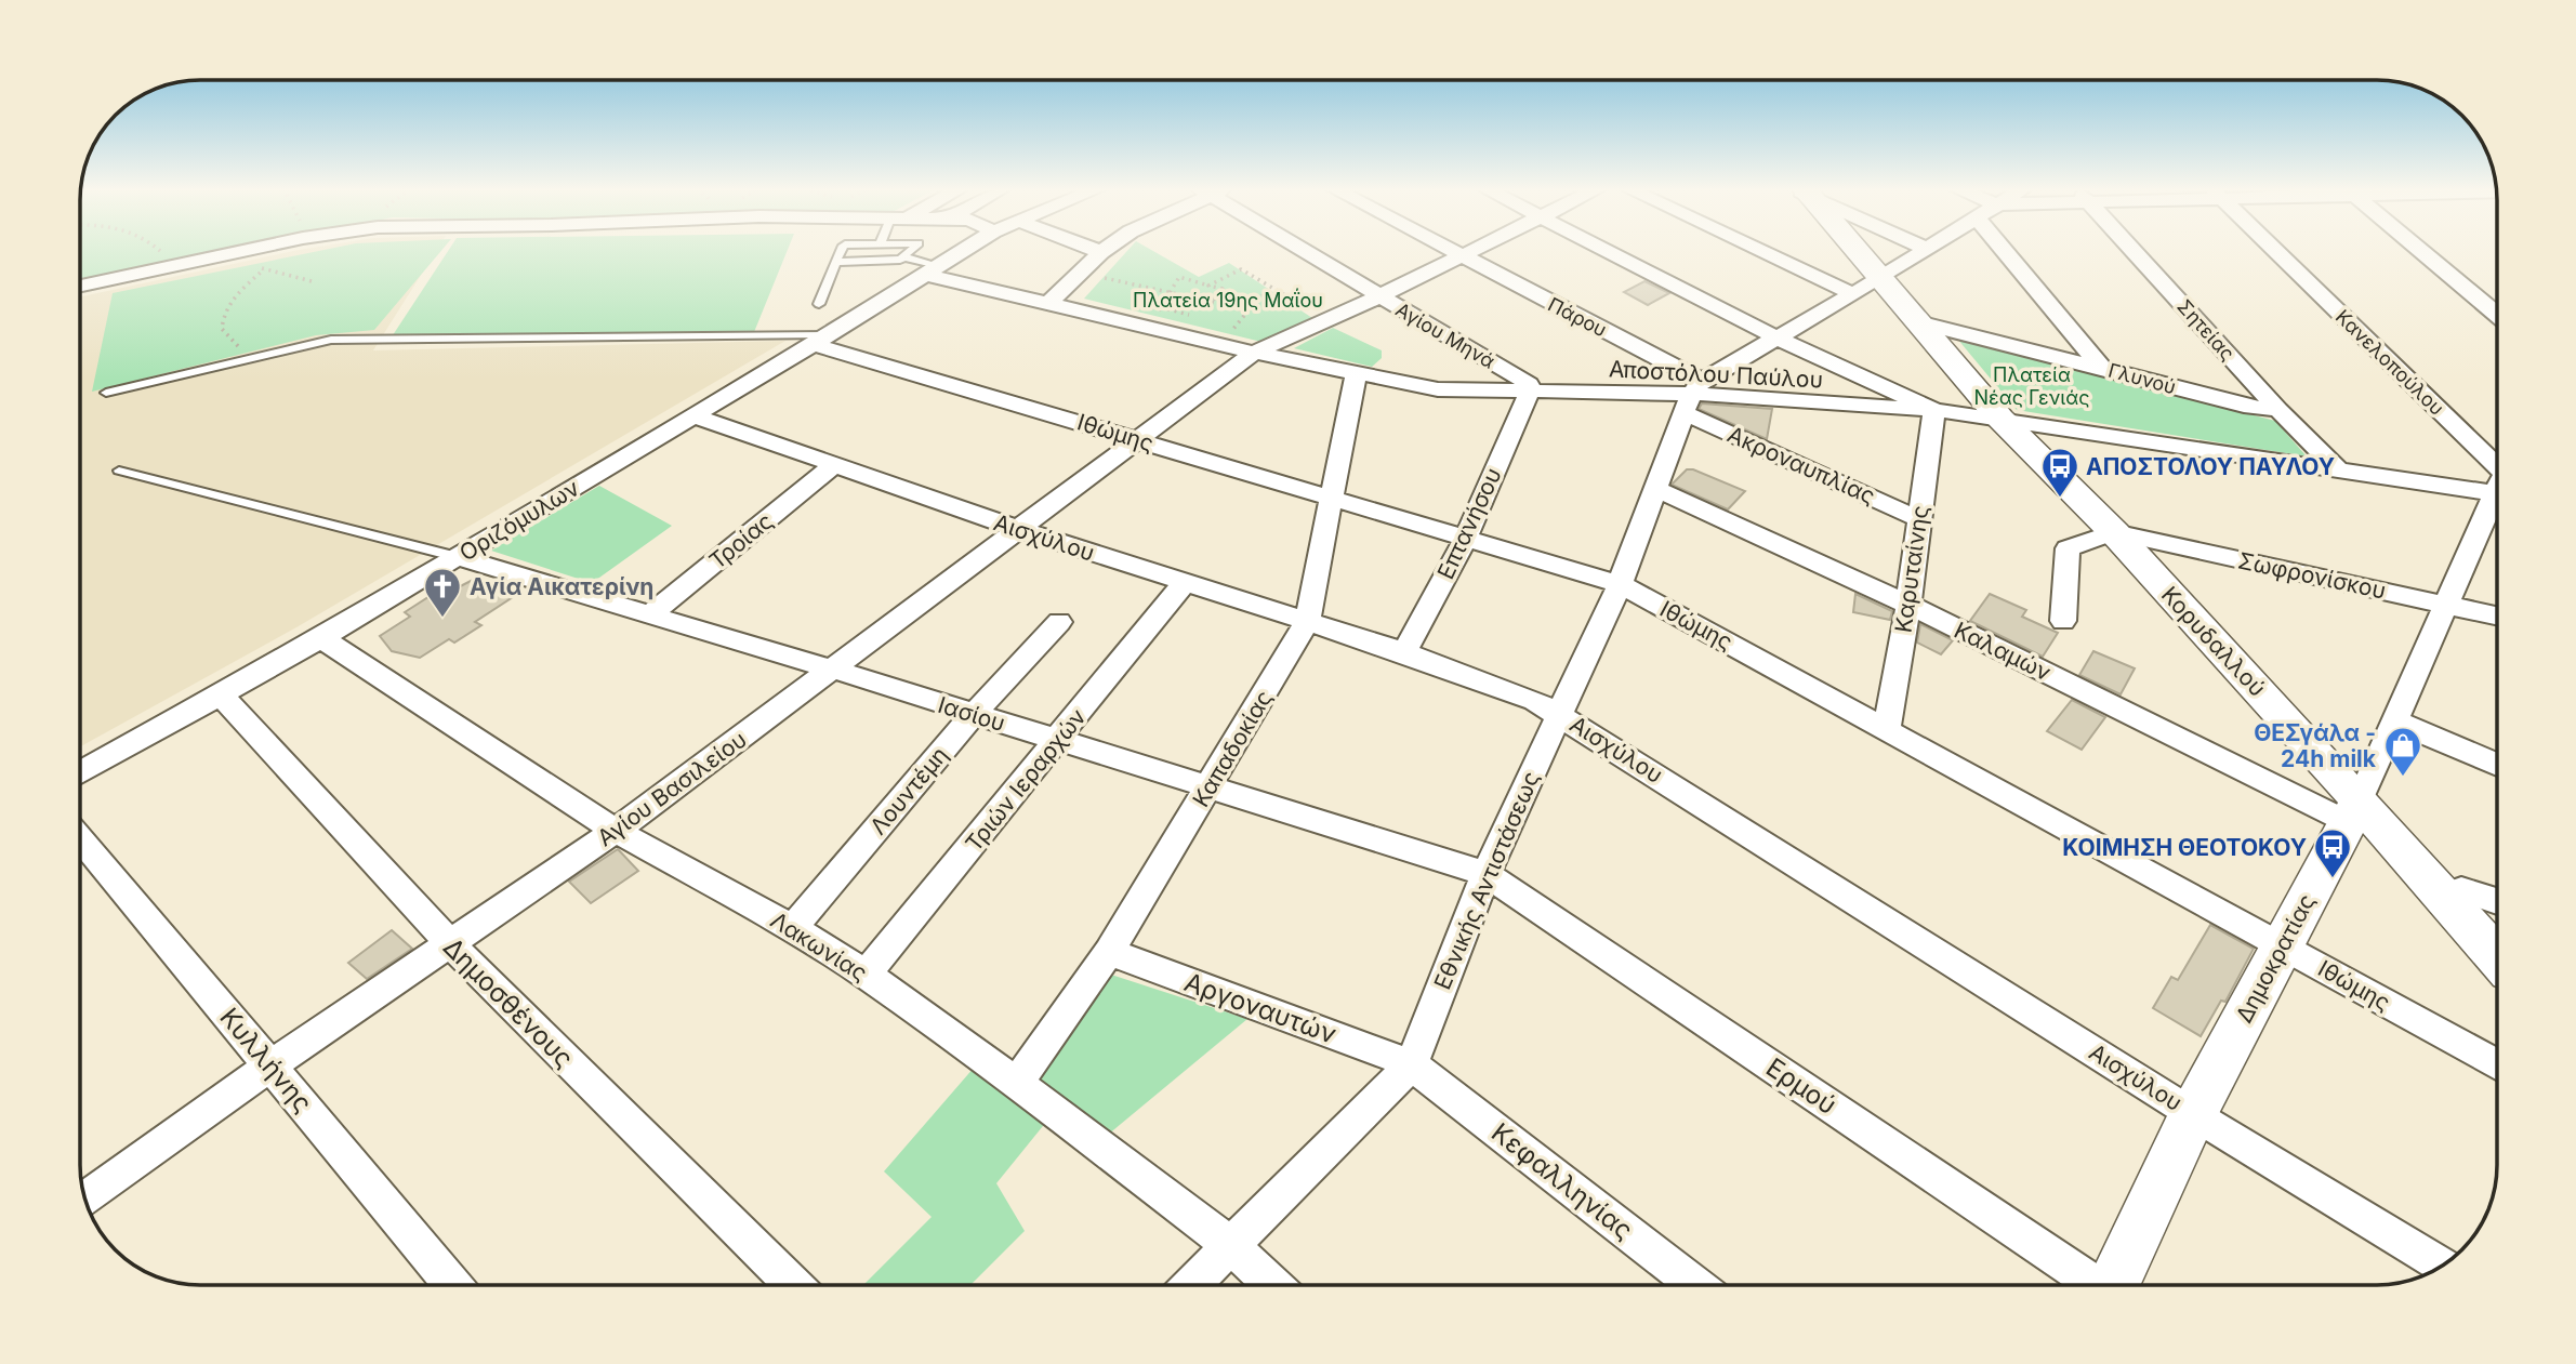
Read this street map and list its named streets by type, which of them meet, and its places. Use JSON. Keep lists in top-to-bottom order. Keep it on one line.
{"streets":{"street":["Πάρου","Σητείας","Αγίου Μηνά","Κανελοπούλου","Αποστόλου Παύλου","Γλυνού","Ιθώμης","Ακροναυπλίας","Οριζόμυλων","Επτανήσου","Αισχύλου","Τροίας","Καρυταίνης","Σωφρονίσκου","Κορυδαλλού","Καλαμών","Ιασίου","Καπαδοκίας","Τριών Ιεραρχών","Αγίου Βασιλείου","Λουντέμη","Εθνικής Αντιστάσεως","Λακωνίας","Δημοκρατίας","Δημοσθένους","Αργοναυτών","Κυλλήνης","Ερμού","Κεφαλληνίας"]},"crossings":[["Πάρου","Αποστόλου Παύλου"],["Πάρου","Ακροναυπλίας"],["Πάρου","Αγίου Βασιλείου"],["Πάρου","Εθνικής Αντιστάσεως"],["Σητείας","Αποστόλου Παύλου"],["Σητείας","Γλυνού"],["Αγίου Μηνά","Αποστόλου Παύλου"],["Αγίου Μηνά","Επτανήσου"],["Αγίου Μηνά","Αγίου Βασιλείου"],["Αποστόλου Παύλου","Ακροναυπλίας"],["Αποστόλου Παύλου","Οριζόμυλων"],["Αποστόλου Παύλου","Επτανήσου"],["Αποστόλου Παύλου","Καρυταίνης"],["Αποστόλου Παύλου","Κορυδαλλού"],["Αποστόλου Παύλου","Καπαδοκίας"],["Αποστόλου Παύλου","Αγίου Βασιλείου"],["Αποστόλου Παύλου","Εθνικής Αντιστάσεως"],["Γλυνού","Κορυδαλλού"],["Ιθώμης","Οριζόμυλων"],["Ιθώμης","Επτανήσου"],["Ιθώμης","Καρυταίνης"],["Ιθώμης","Καπαδοκίας"],["Ιθώμης","Αγίου Βασιλείου"],["Ιθώμης","Εθνικής Αντιστάσεως"],["Ιθώμης","Δημοκρατίας"],["Ακροναυπλίας","Καρυταίνης"],["Ακροναυπλίας","Εθνικής Αντιστάσεως"],["Οριζόμυλων","Αισχύλου"],["Οριζόμυλων","Ιασίου"],["Οριζόμυλων","Λακωνίας"],["Οριζόμυλων","Δημοσθένους"],["Επτανήσου","Αισχύλου"],["Αισχύλου","Τροίας"],["Αισχύλου","Καπαδοκίας"],["Αισχύλου","Τριών Ιεραρχών"],["Αισχύλου","Αγίου Βασιλείου"],["Αισχύλου","Εθνικής Αντιστάσεως"],["Αισχύλου","Δημοκρατίας"],["Τροίας","Ιασίου"],["Καρυταίνης","Καλαμών"],["Σωφρονίσκου","Κορυδαλλού"],["Σωφρονίσκου","Δημοκρατίας"],["Κορυδαλλού","Καλαμών"],["Κορυδαλλού","Δημοκρατίας"],["Καλαμών","Εθνικής Αντιστάσεως"],["Καλαμών","Δημοκρατίας"],["Ιασίου","Καπαδοκίας"],["Ιασίου","Τριών Ιεραρχών"],["Ιασίου","Αγίου Βασιλείου"],["Ιασίου","Λουντέμη"],["Ιασίου","Εθνικής Αντιστάσεως"],["Ιασίου","Ερμού"],["Καπαδοκίας","Λακωνίας"],["Καπαδοκίας","Αργοναυτών"],["Τριών Ιεραρχών","Λακωνίας"],["Αγίου Βασιλείου","Λακωνίας"],["Αγίου Βασιλείου","Δημοσθένους"],["Αγίου Βασιλείου","Κυλλήνης"],["Λουντέμη","Λακωνίας"],["Εθνικής Αντιστάσεως","Λακωνίας"],["Εθνικής Αντιστάσεως","Αργοναυτών"],["Εθνικής Αντιστάσεως","Ερμού"],["Εθνικής Αντιστάσεως","Κεφαλληνίας"],["Αργοναυτών","Κεφαλληνίας"]],"parks":["Πλατεία 19ης Μαΐου","Πλατεία Νέας Γενιάς"],"places":{"bus stop":["ΑΠΟΣΤΟΛΟΥ ΠΑΥΛΟΥ","ΚΟΙΜΗΣΗ ΘΕΟΤΟΚΟΥ"],"church":["Αγία Αικατερίνη"],"shop":["ΘΕΣγάλα - 24h milk"]}}
